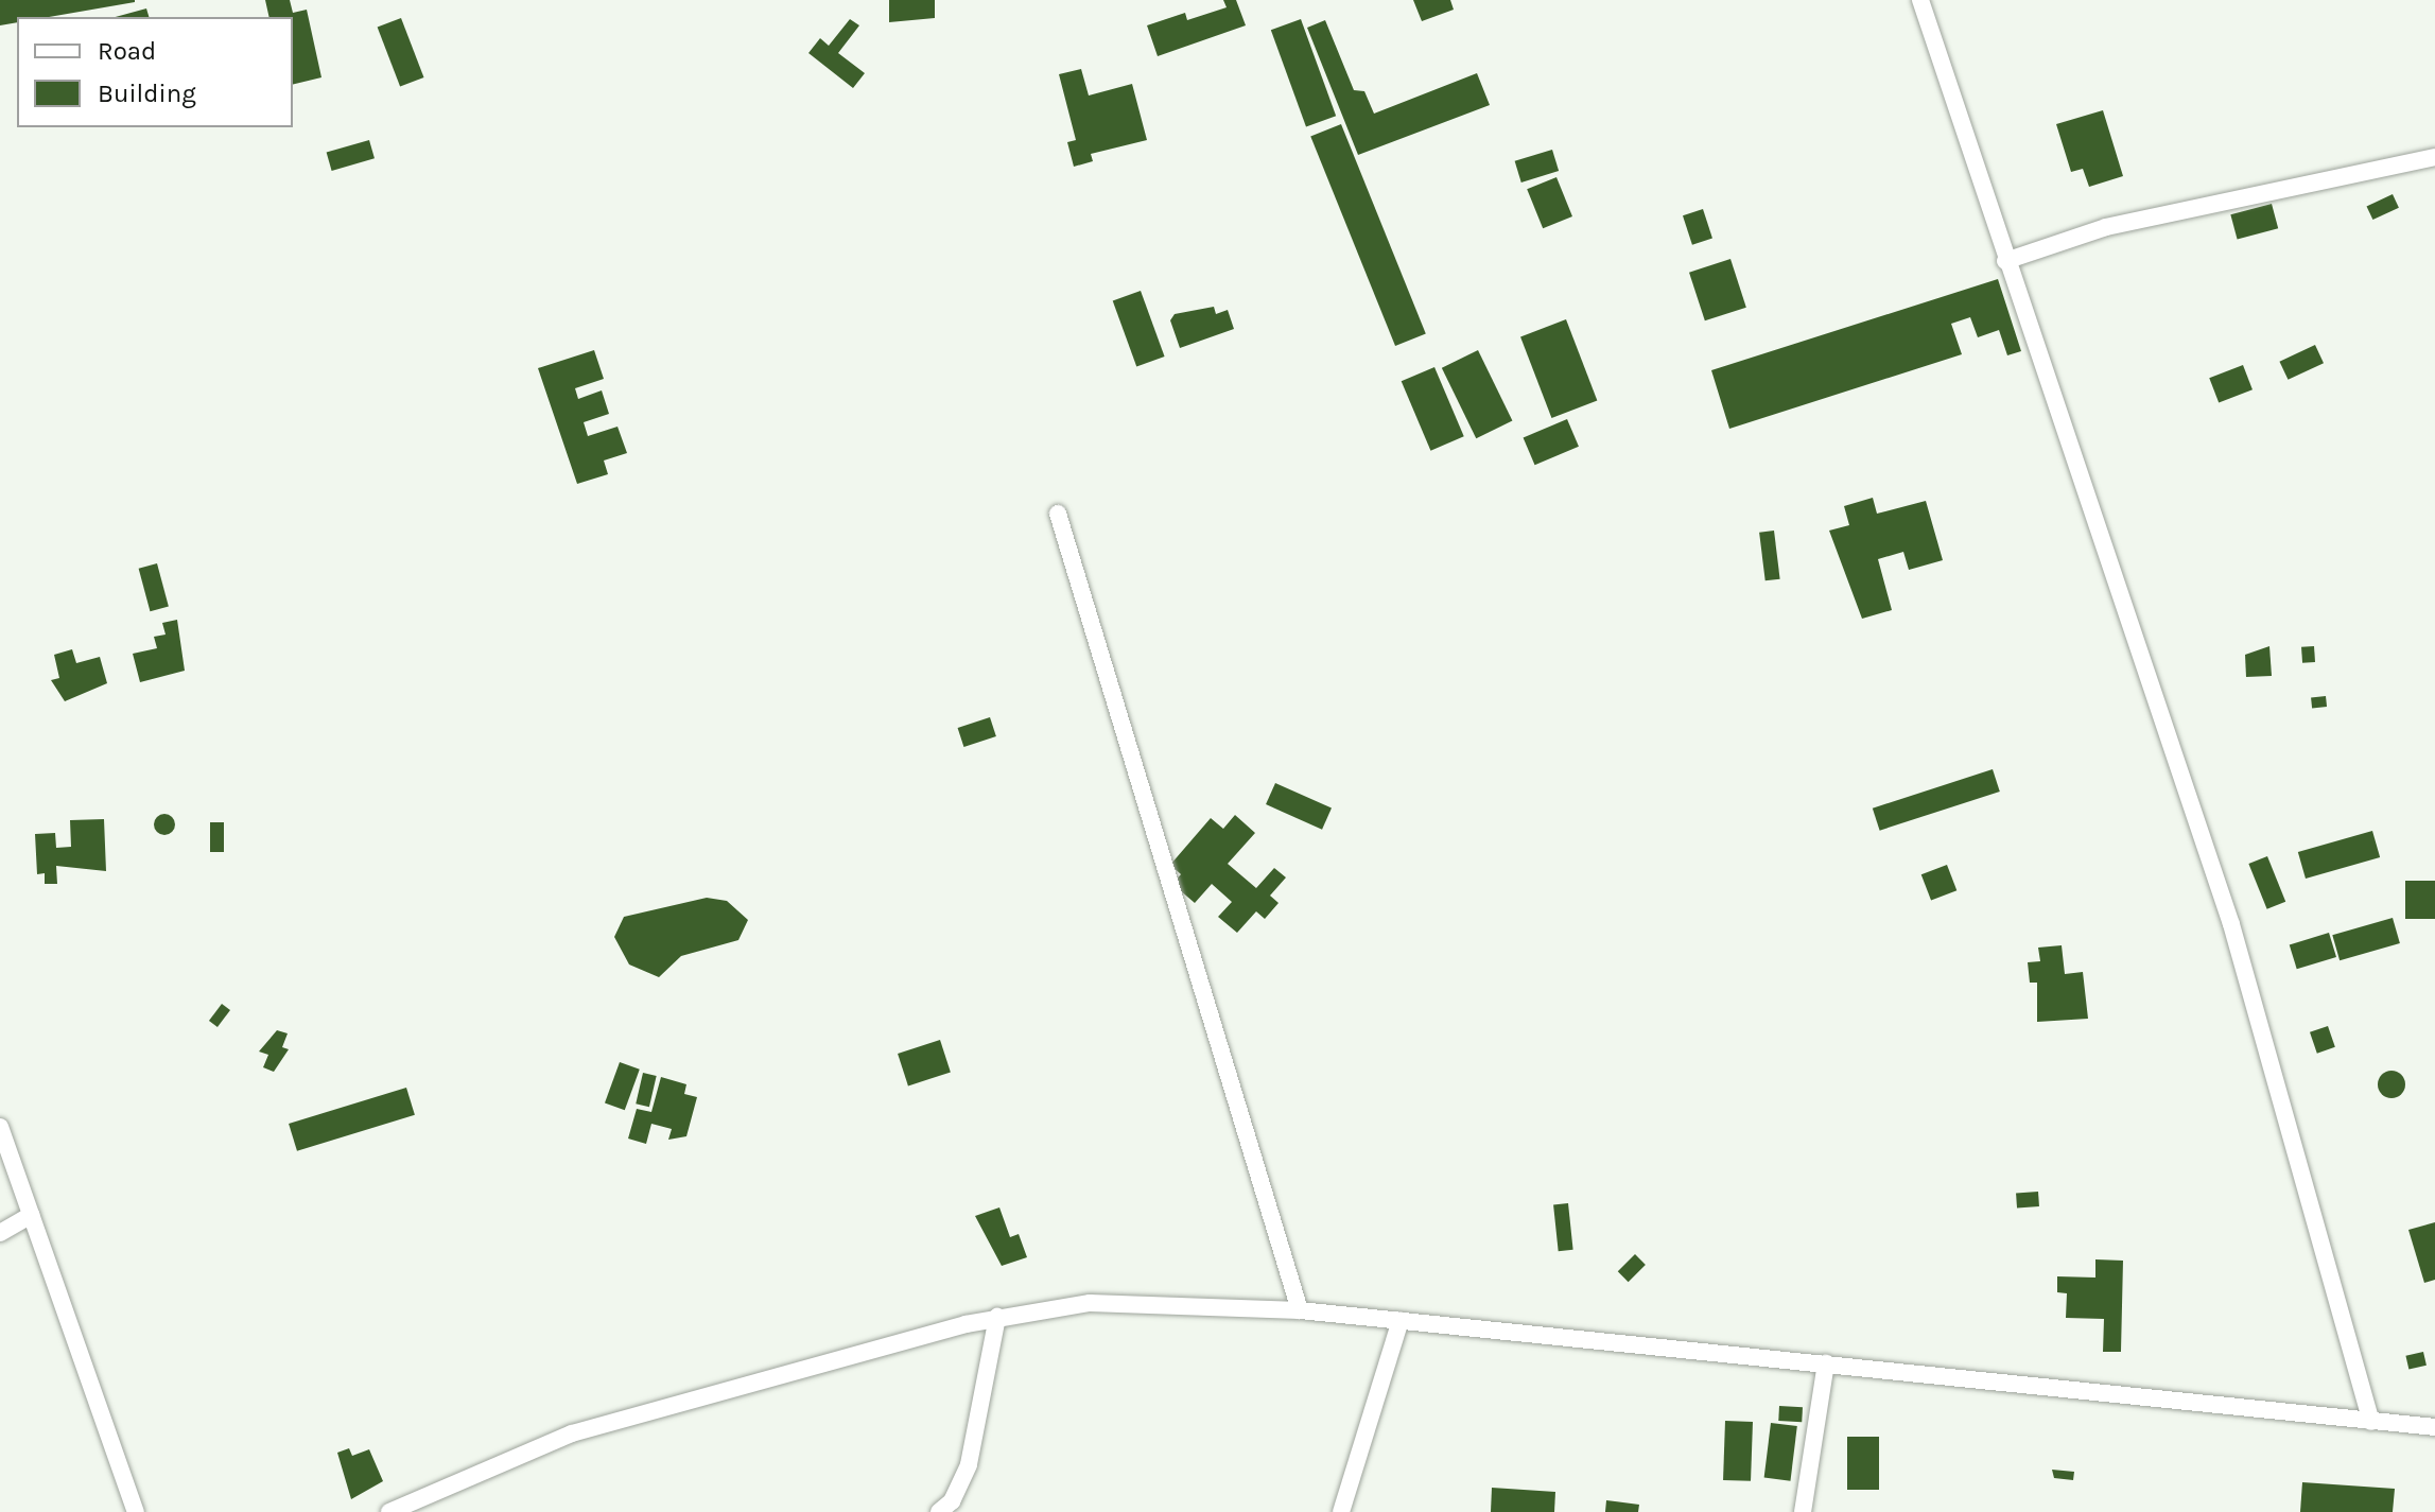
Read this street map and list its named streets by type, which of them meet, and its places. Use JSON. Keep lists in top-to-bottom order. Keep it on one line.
{"legend":["Road","Building"]}
